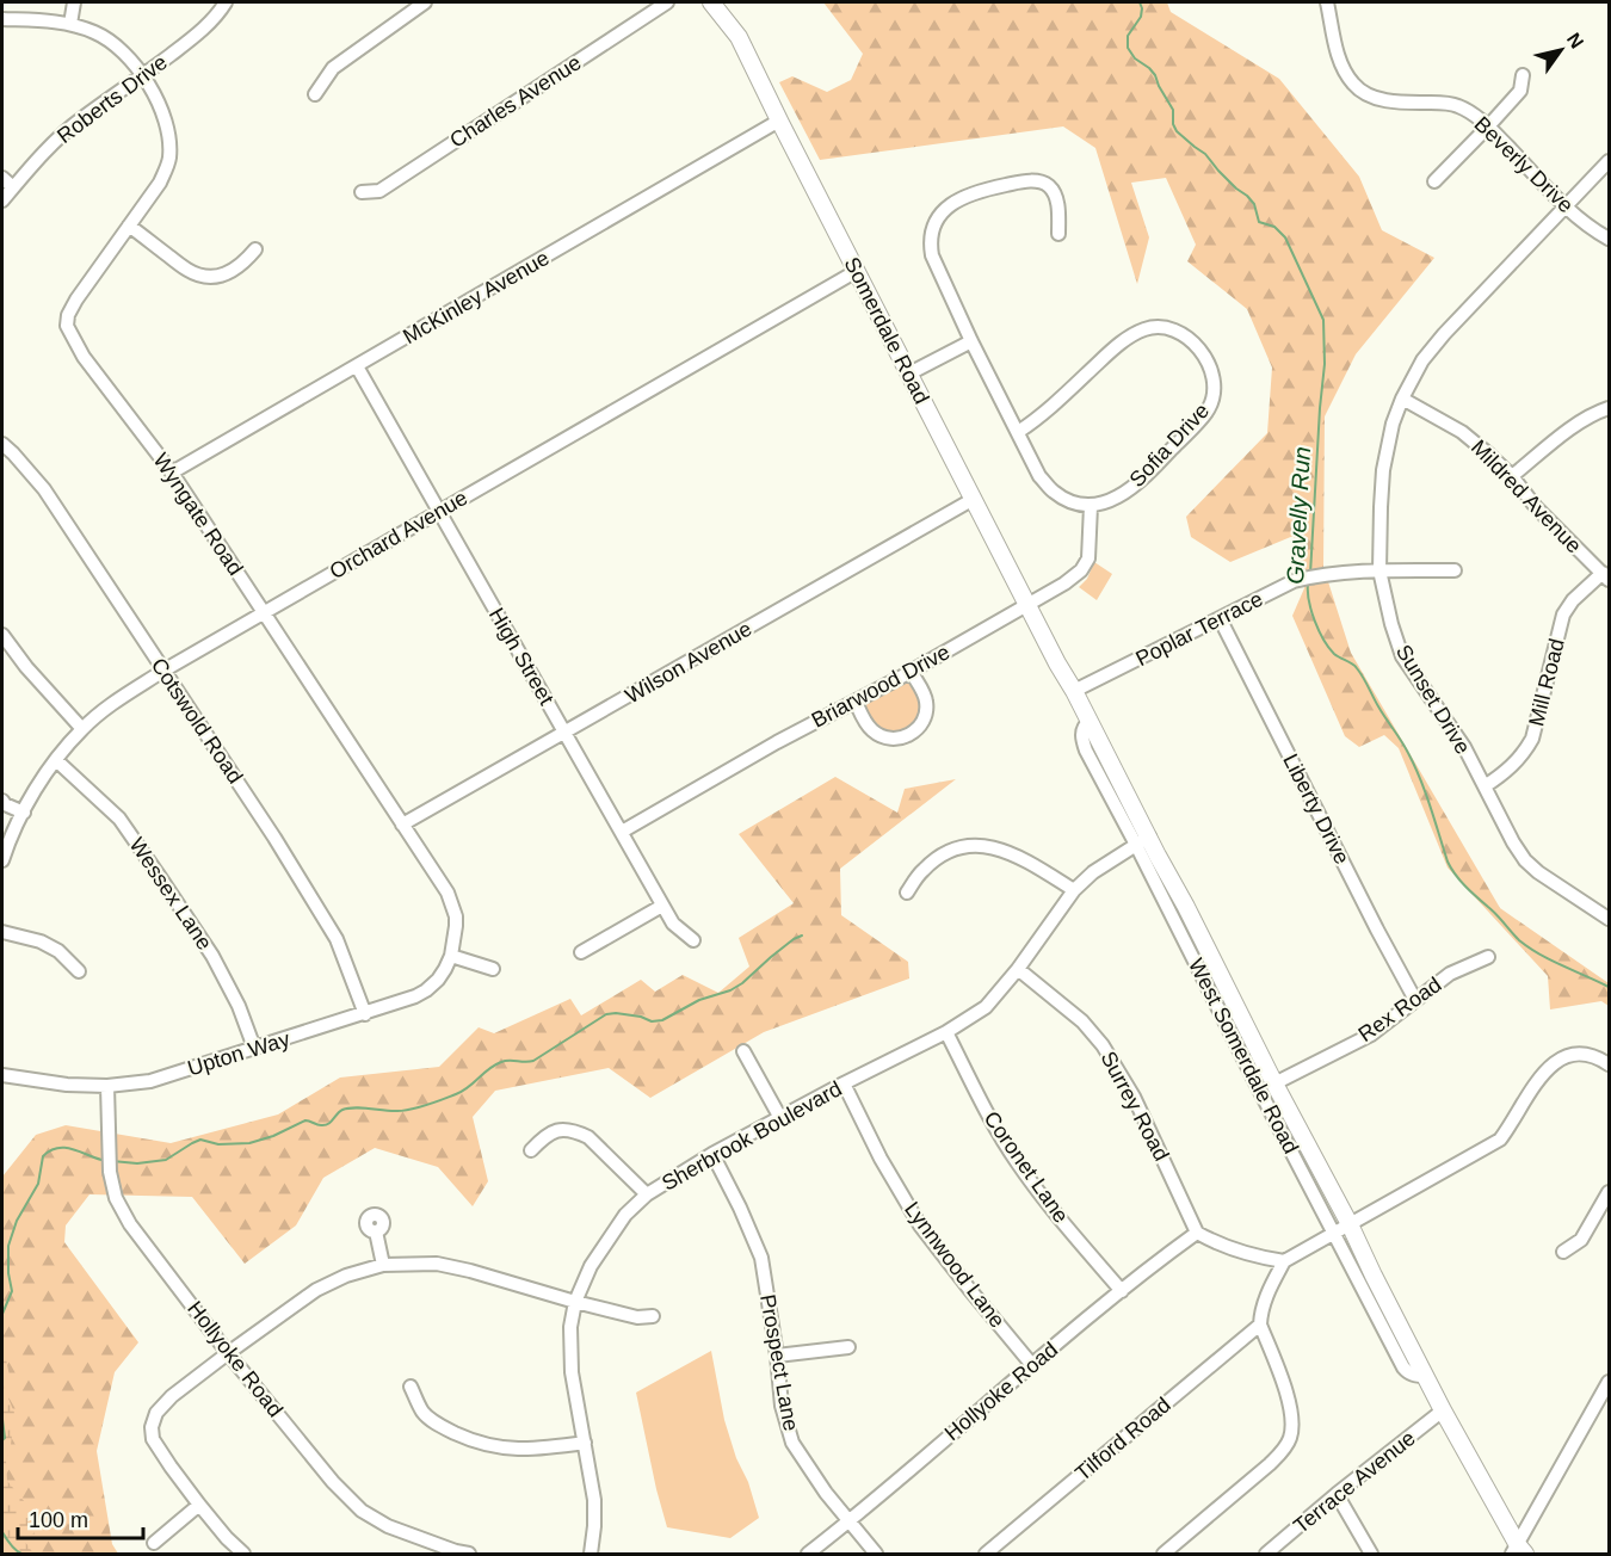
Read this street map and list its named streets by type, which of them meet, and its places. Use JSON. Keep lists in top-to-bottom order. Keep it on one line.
{"streets":{"main road":["Somerdale Road","West Somerdale Road"],"street":["Roberts Drive","Charles Avenue","Beverly Drive","McKinley Avenue","Sofia Drive","Mildred Avenue","Wyngate Road","Orchard Avenue","Poplar Terrace","High Street","Wilson Avenue","Mill Road","Briarwood Drive","Sunset Drive","Cotswold Road","Liberty Drive","Wessex Lane","Rex Road","Upton Way","Surrey Road","Sherbrook Boulevard","Coronet Lane","Lynnwood Lane","Hollyoke Road","Prospect Lane","Tilford Road","Terrace Avenue"]},"crossings":[["Roberts Drive","Wyngate Road"],["Beverly Drive","Sunset Drive"],["McKinley Avenue","Somerdale Road"],["McKinley Avenue","Wyngate Road"],["McKinley Avenue","High Street"],["Somerdale Road","Orchard Avenue"],["Somerdale Road","Wilson Avenue"],["Somerdale Road","Briarwood Drive"],["Somerdale Road","West Somerdale Road"],["Sofia Drive","Briarwood Drive"],["Mildred Avenue","Mill Road"],["Mildred Avenue","Sunset Drive"],["Wyngate Road","Orchard Avenue"],["Wyngate Road","Wilson Avenue"],["Wyngate Road","Upton Way"],["Orchard Avenue","High Street"],["Orchard Avenue","Cotswold Road"],["Orchard Avenue","Wessex Lane"],["Poplar Terrace","Sunset Drive"],["Poplar Terrace","Liberty Drive"],["Poplar Terrace","West Somerdale Road"],["High Street","Wilson Avenue"],["High Street","Briarwood Drive"],["Mill Road","Sunset Drive"],["Cotswold Road","Upton Way"],["Liberty Drive","Rex Road"],["Wessex Lane","Upton Way"],["Rex Road","West Somerdale Road"],["Upton Way","Hollyoke Road"],["West Somerdale Road","Sherbrook Boulevard"],["West Somerdale Road","Terrace Avenue"],["Surrey Road","Sherbrook Boulevard"],["Surrey Road","Hollyoke Road"],["Sherbrook Boulevard","Coronet Lane"],["Sherbrook Boulevard","Lynnwood Lane"],["Sherbrook Boulevard","Prospect Lane"],["Coronet Lane","Hollyoke Road"],["Lynnwood Lane","Hollyoke Road"],["Hollyoke Road","Prospect Lane"]],"water":["Gravelly Run"],"scale_bar":"100 m","north":"top right"}
